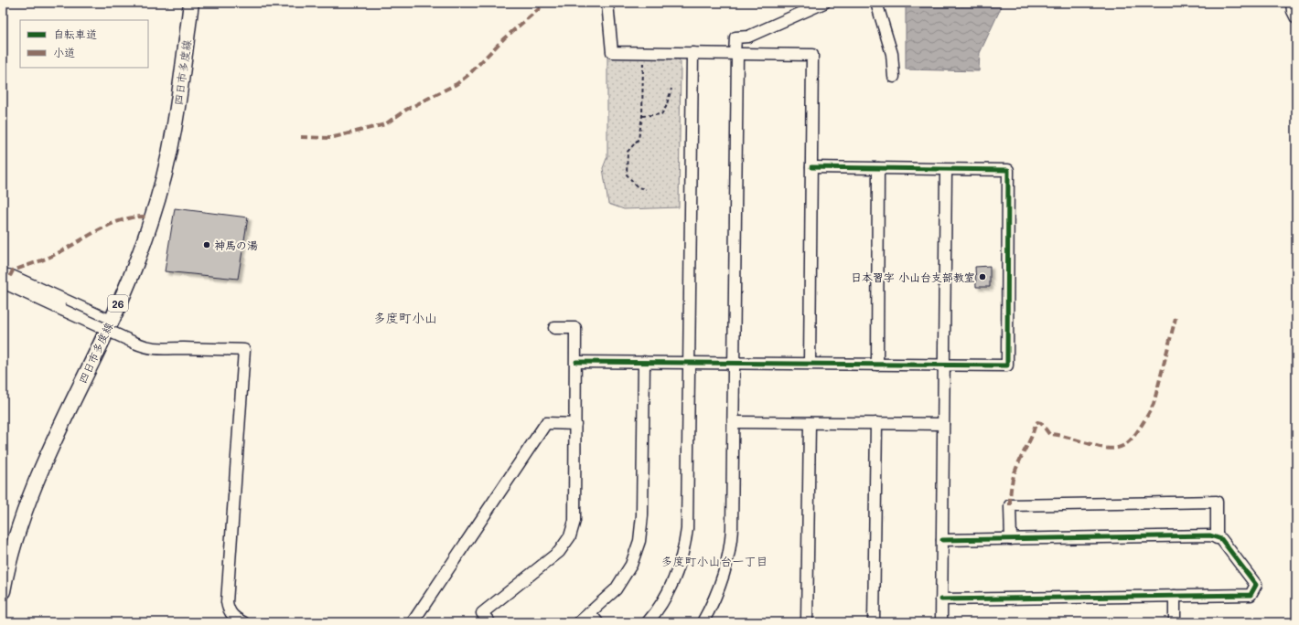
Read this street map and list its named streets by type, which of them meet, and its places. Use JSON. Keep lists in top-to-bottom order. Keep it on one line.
{"streets":{"main road":["四日市多度線","26"]},"districts":["多度町小山","多度町小山台一丁目"],"places":["神馬の湯","日本習字 小山台支部教室"],"legend":["自転車道","小道"]}
